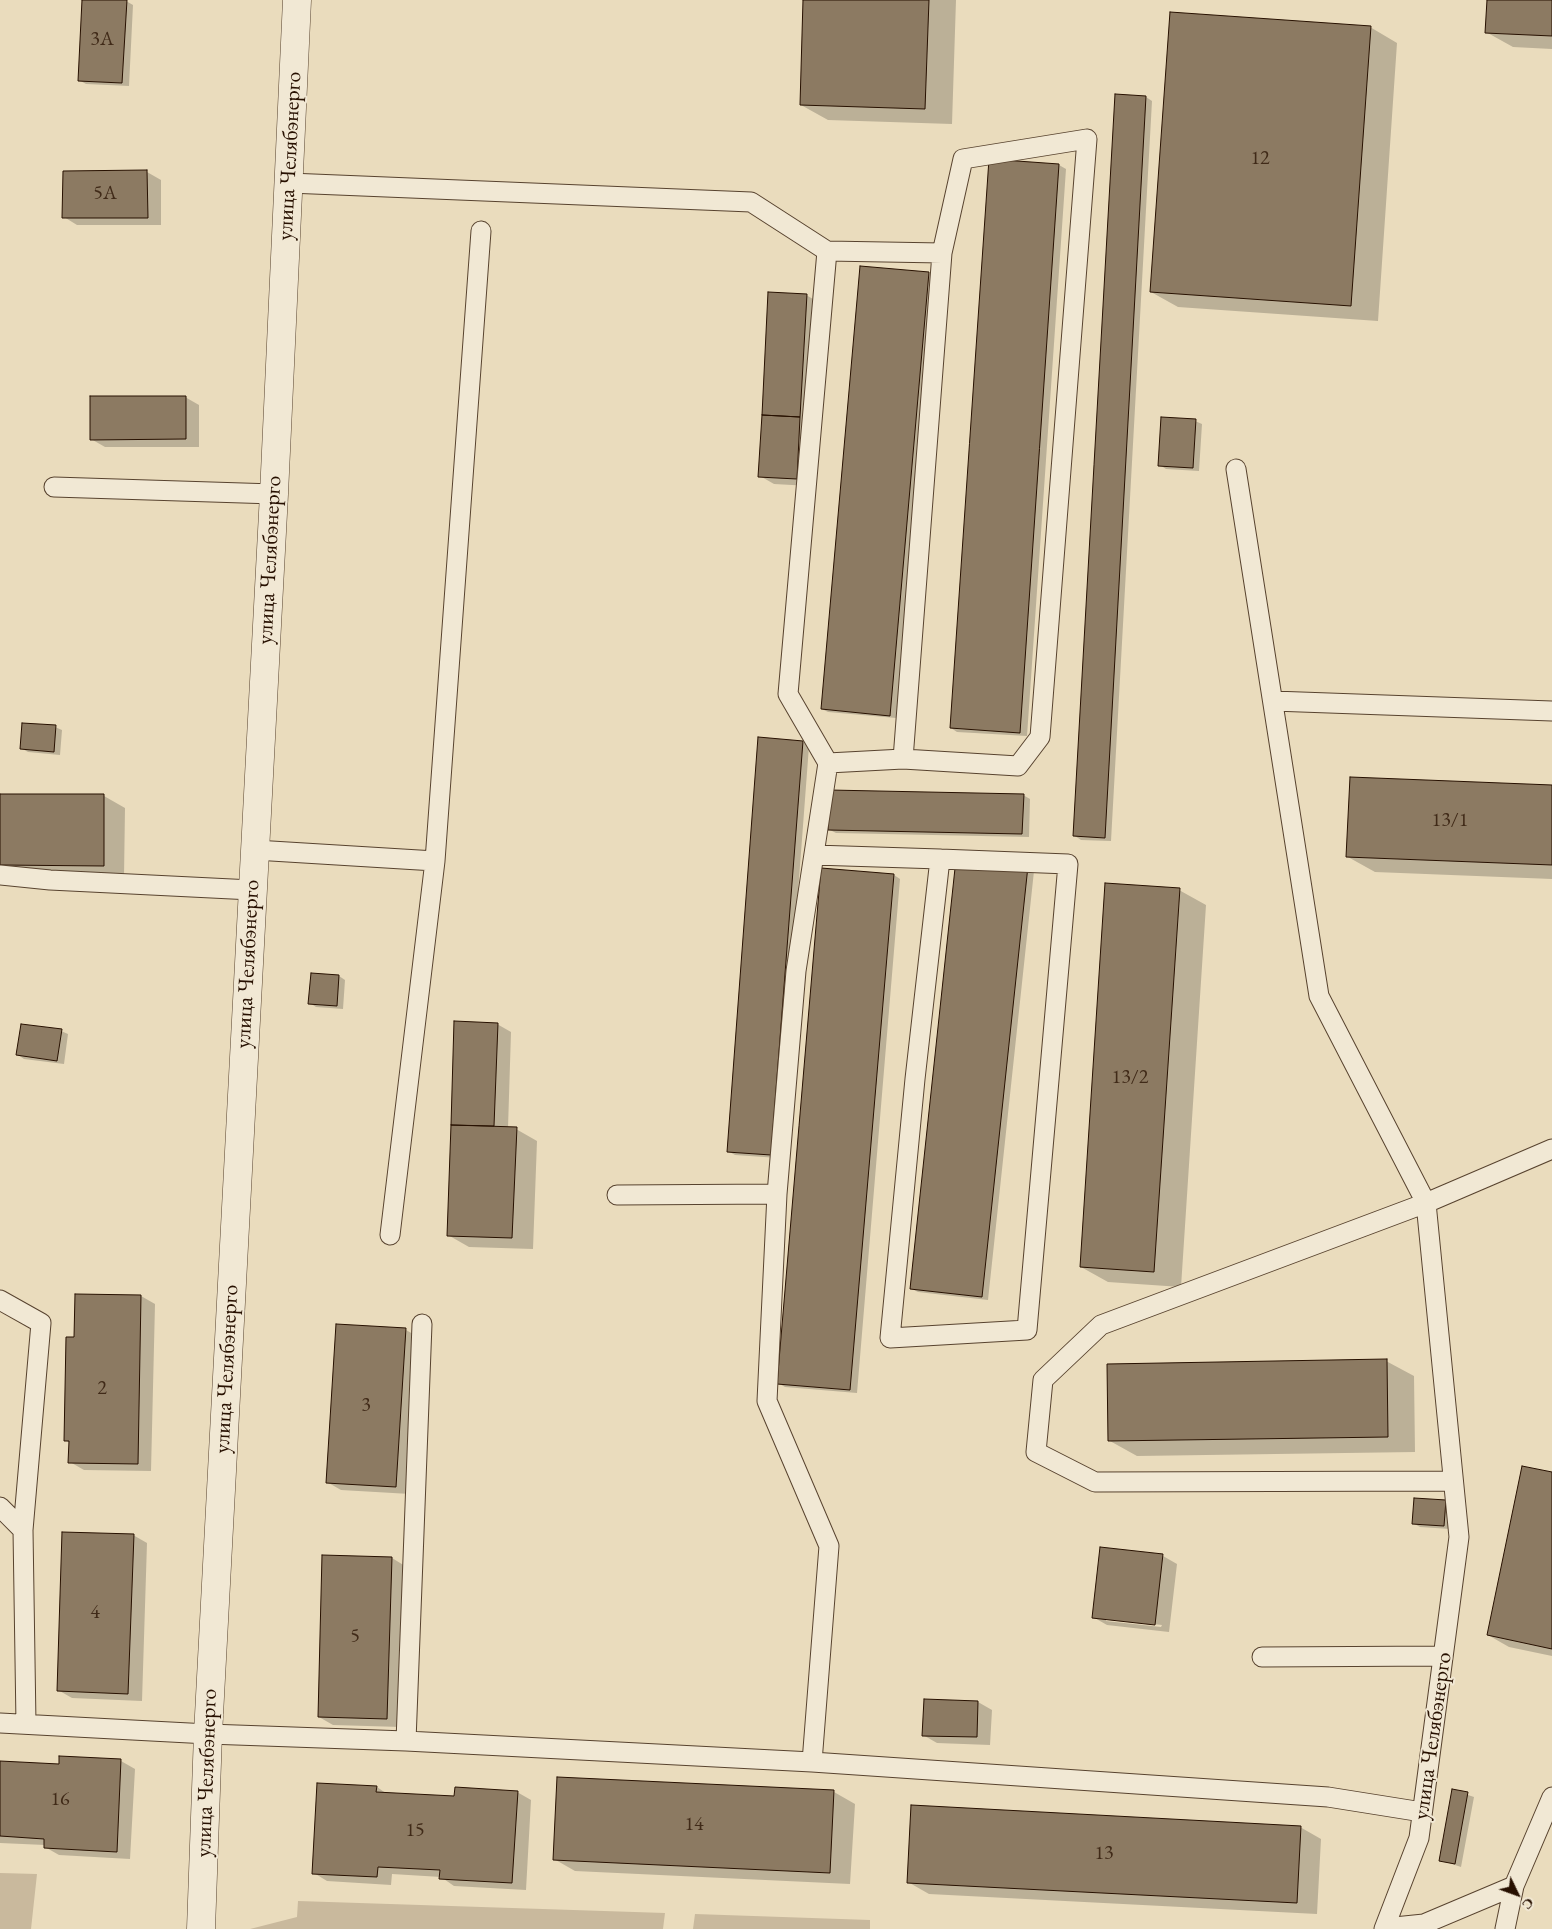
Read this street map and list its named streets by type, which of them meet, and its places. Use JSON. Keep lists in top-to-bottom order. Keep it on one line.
{"streets":{"street":["улица Челябэнерго"]},"house_numbers":["3А","12","5А","13/1","13/2","2","3","4","5","16","14","15","13"],"north":"bottom right"}
